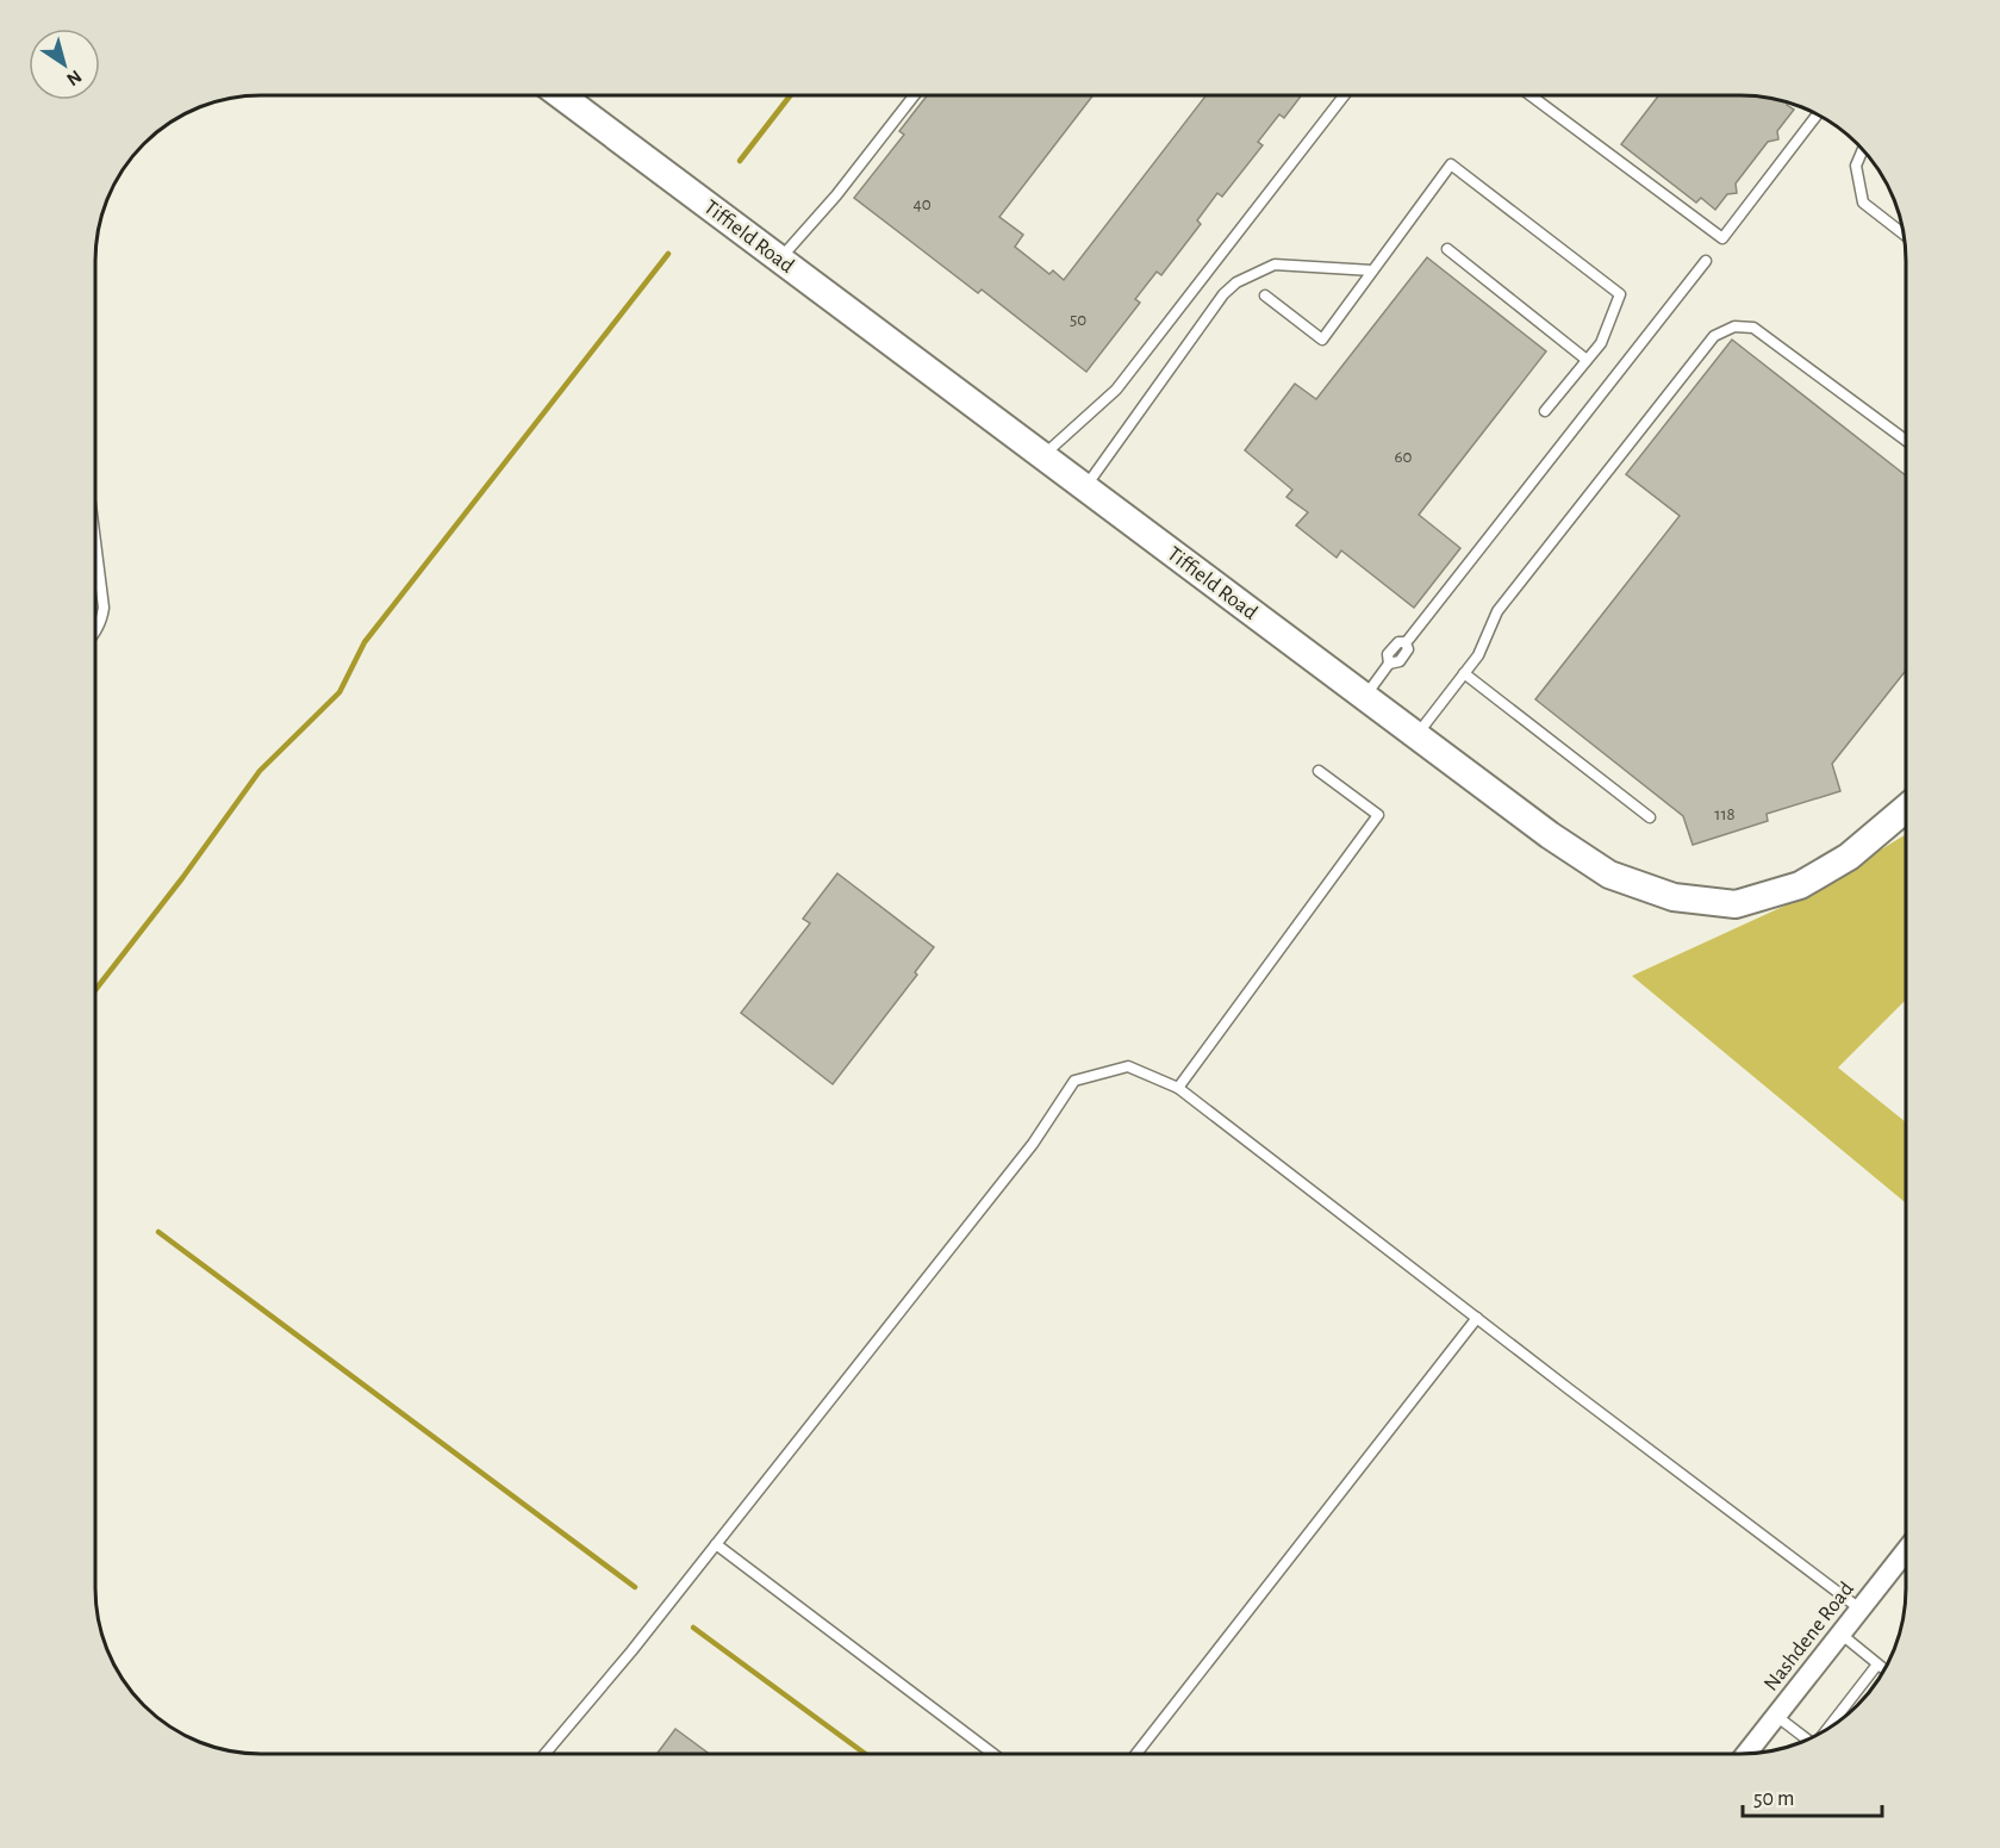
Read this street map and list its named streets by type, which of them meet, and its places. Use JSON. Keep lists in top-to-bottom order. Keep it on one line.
{"streets":{"street":["Tiffield Road","Nashdene Road"]},"house_numbers":["40","50","60","118"],"scale_bar":"50 m","north":"bottom right"}
